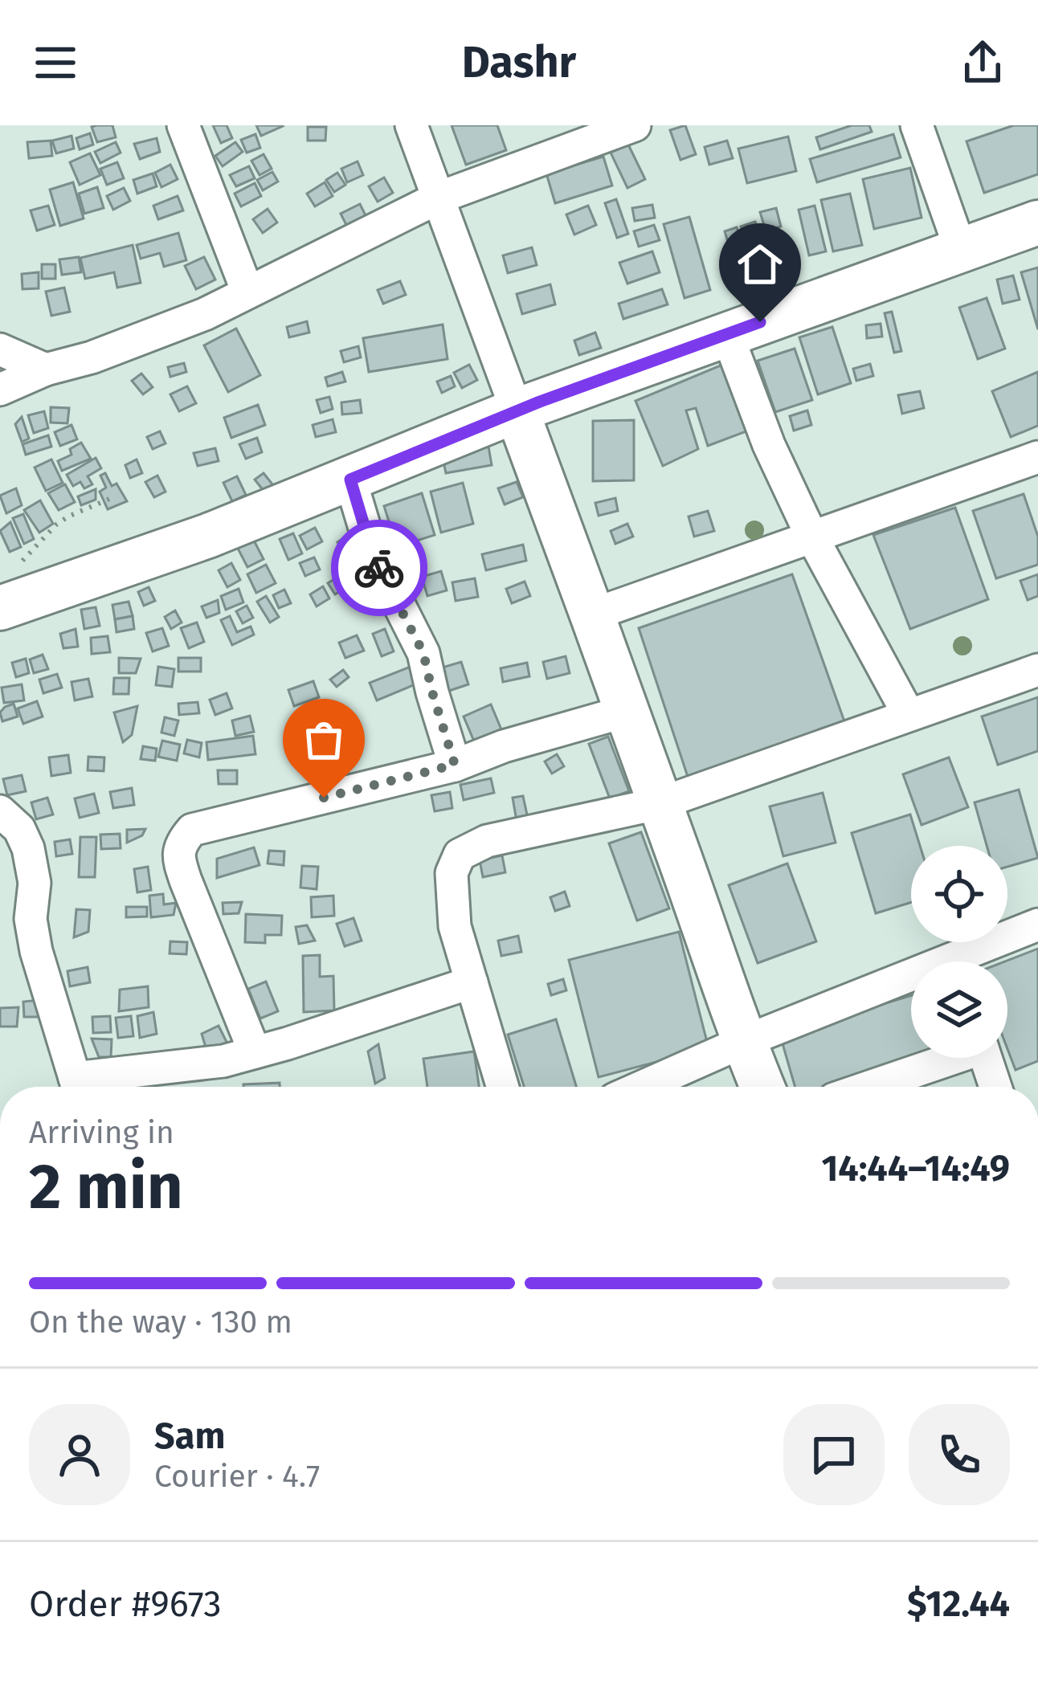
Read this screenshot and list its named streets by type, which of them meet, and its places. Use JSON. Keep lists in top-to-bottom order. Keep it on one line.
{"page":{"header":"Dashr","heading":["2 min","Arriving in","14:44–14:49"],"panel":["Sam","Courier · 4.7","Order #9673","$12.44"],"bar":"On the way · 130 m"}}
